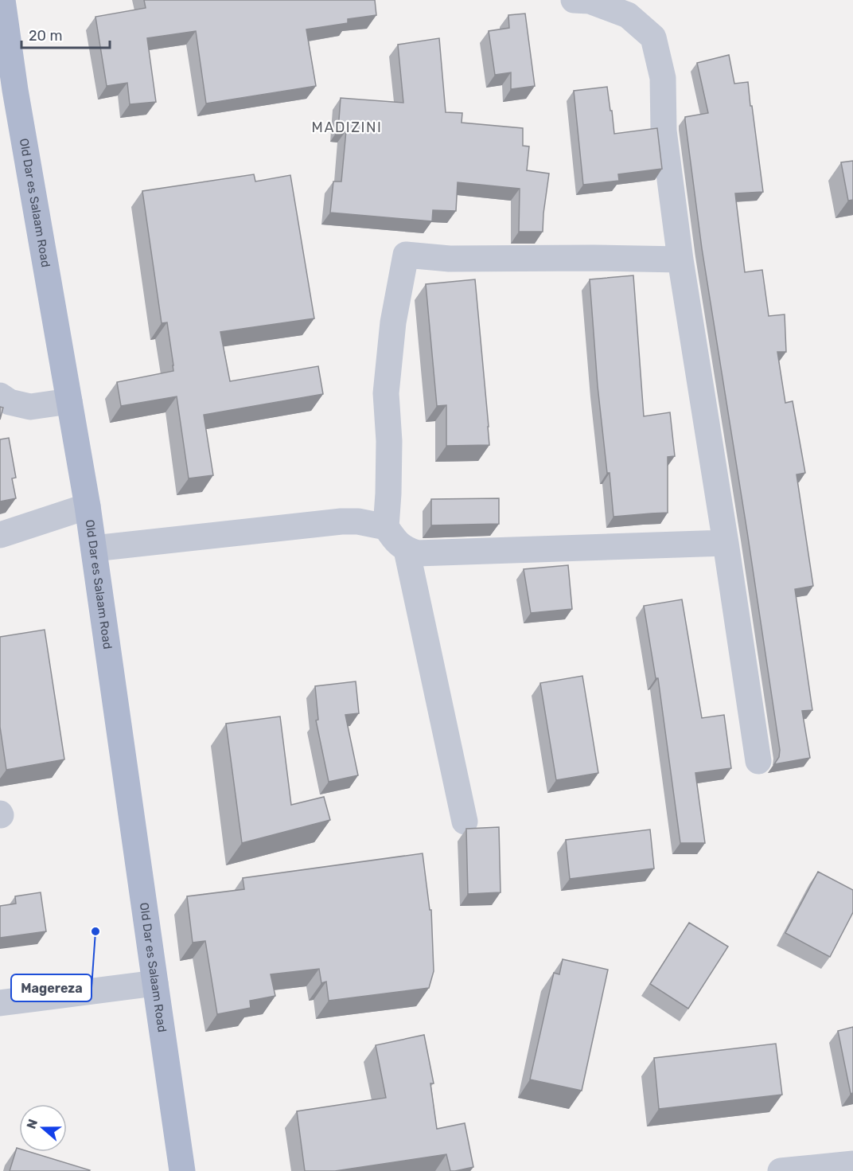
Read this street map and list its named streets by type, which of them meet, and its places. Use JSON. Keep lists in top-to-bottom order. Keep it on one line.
{"streets":{"main road":["Old Dar es Salaam Road"]},"districts":["MADIZINI"],"places":["Magereza"],"scale_bar":"20 m","north":"left"}
